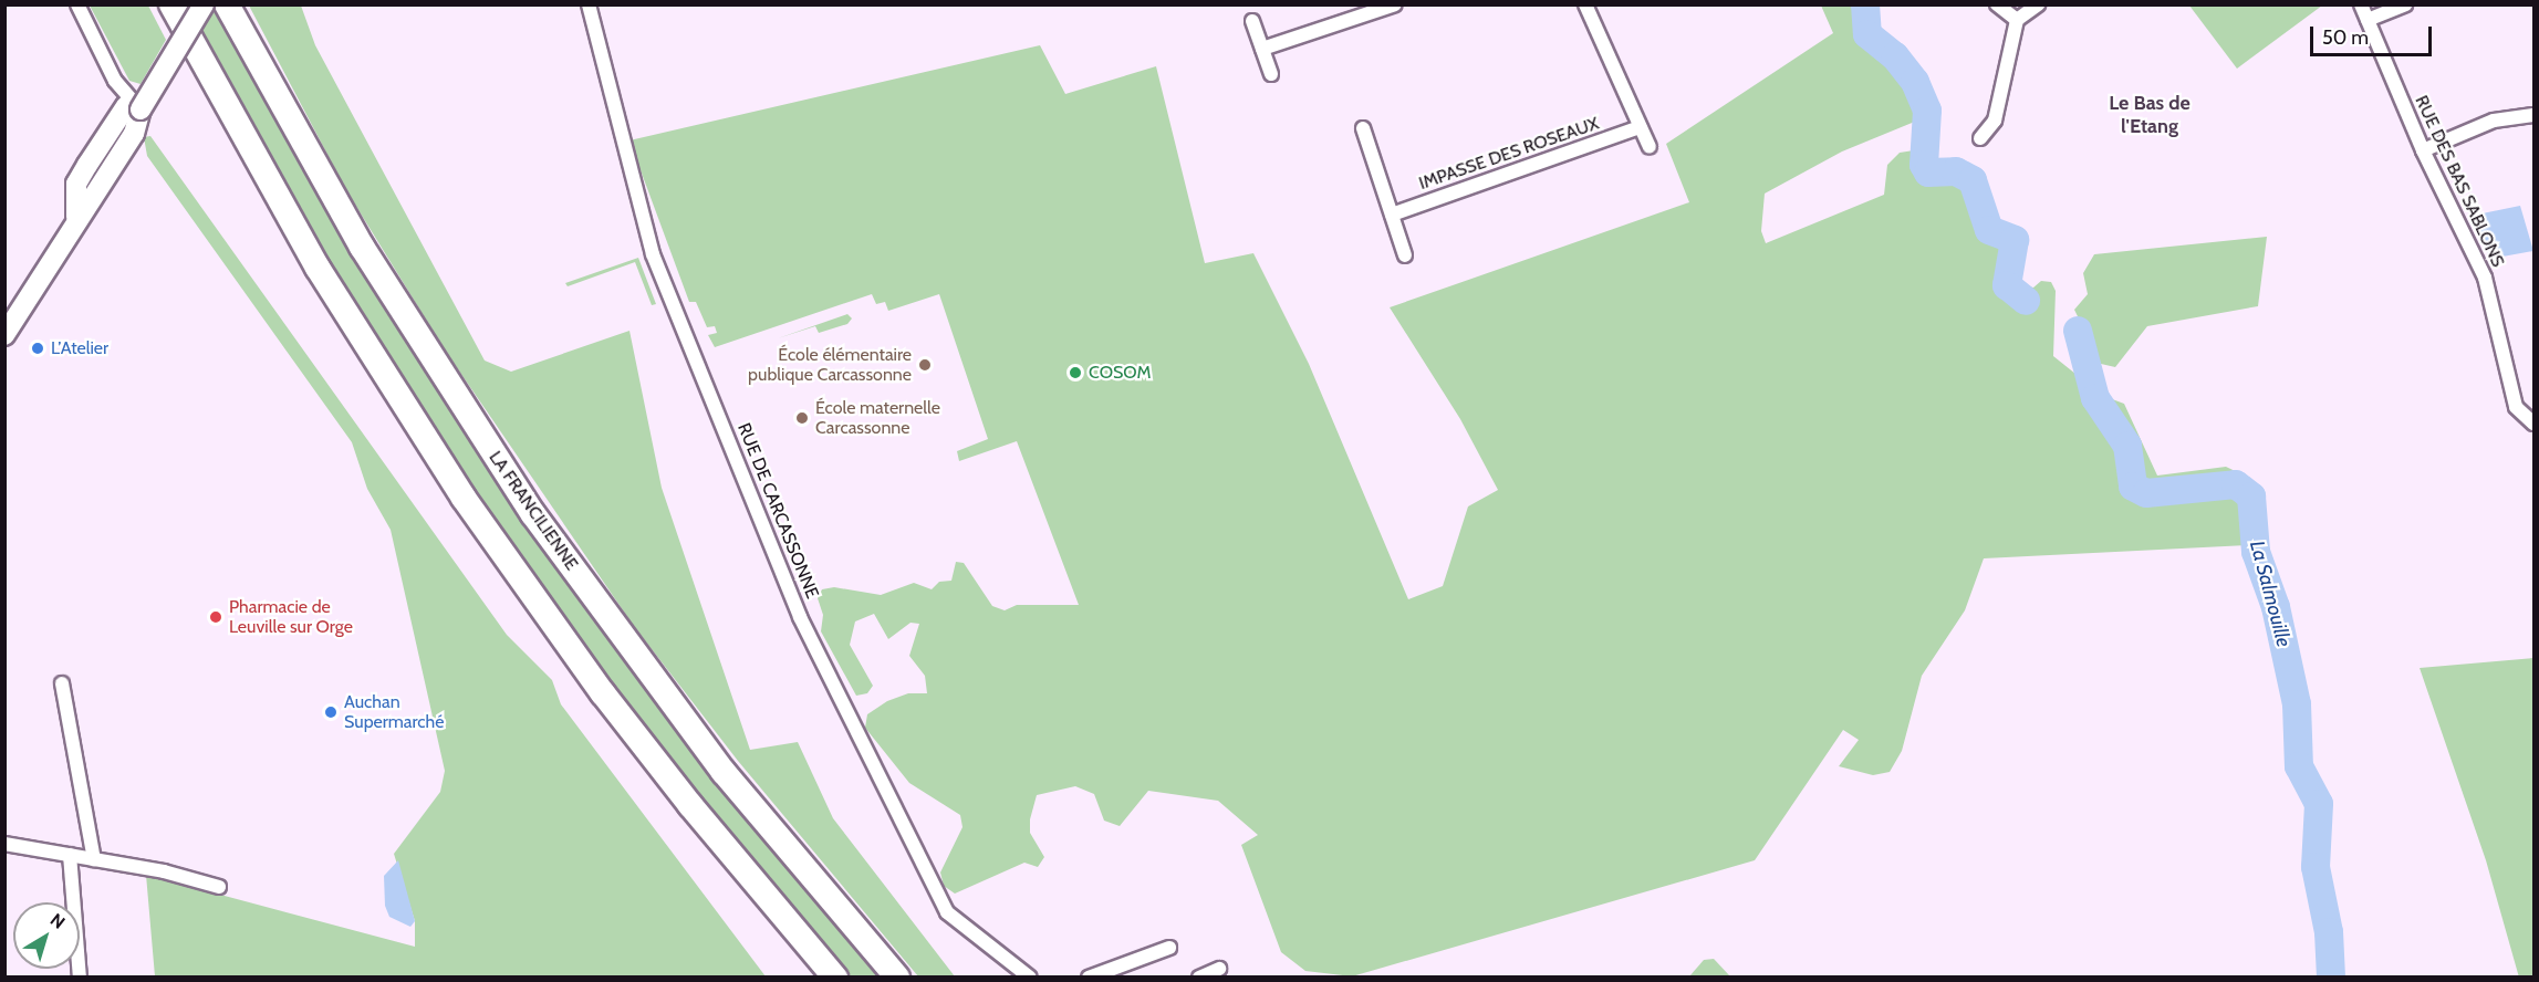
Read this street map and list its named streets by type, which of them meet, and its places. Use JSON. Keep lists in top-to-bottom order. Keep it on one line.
{"streets":{"highway":["LA FRANCILIENNE"],"street":["IMPASSE DES ROSEAUX","RUE DES BAS SABLONS","RUE DE CARCASSONNE"]},"districts":["Le Bas de l'Etang"],"water":["La Salmouille"],"places":["L’Atelier","École élémentaire publique Carcassonne","COSOM","École maternelle Carcassonne","Pharmacie de Leuville sur Orge","Auchan Supermarché"],"scale_bar":"50 m","north":"top right"}
